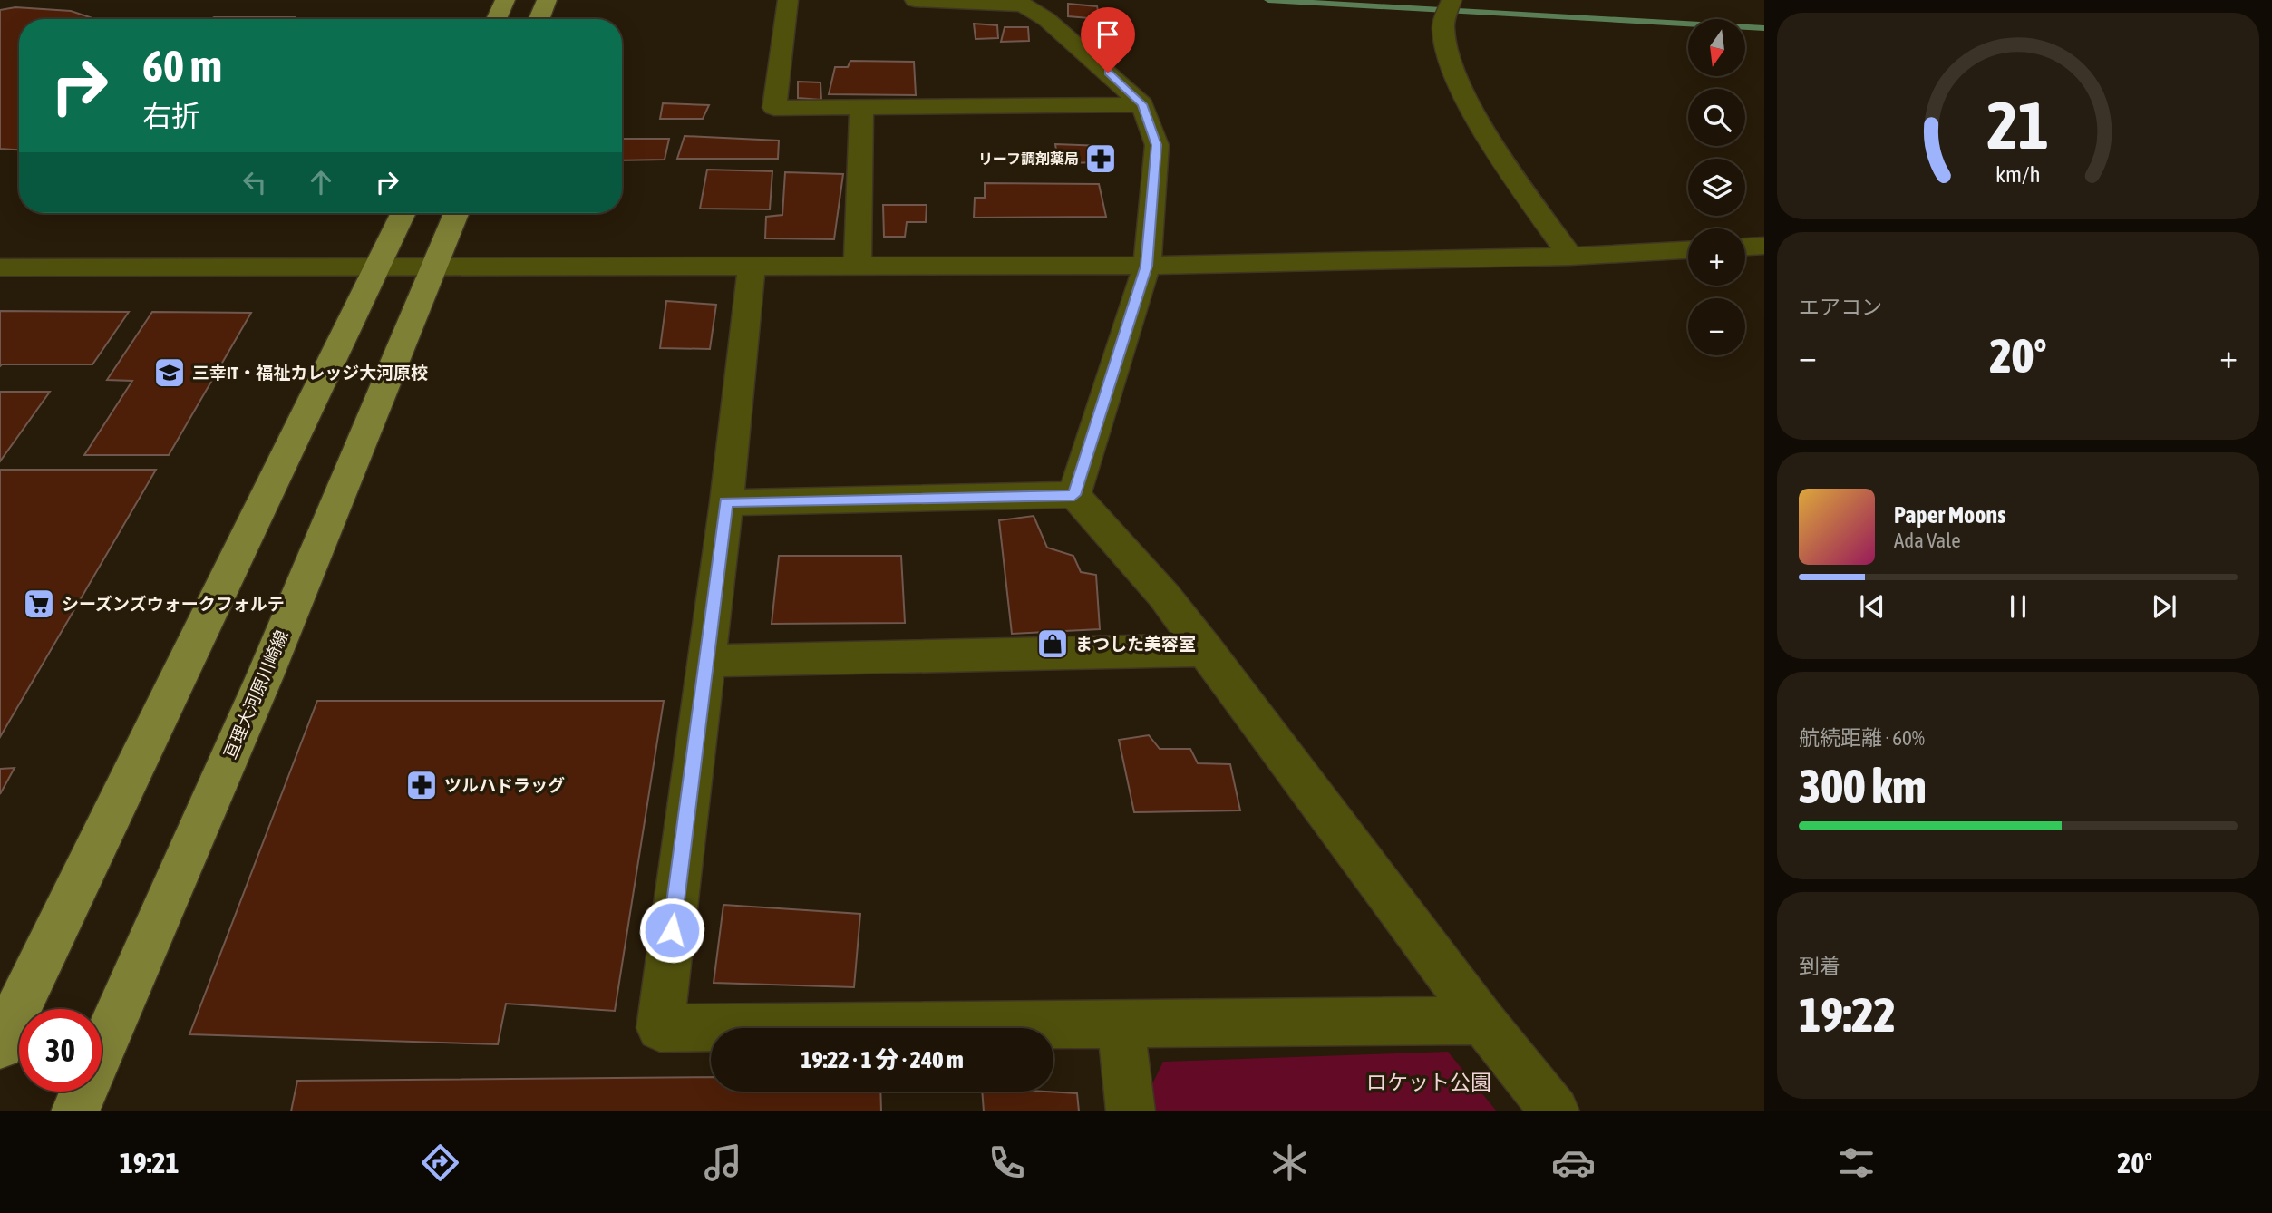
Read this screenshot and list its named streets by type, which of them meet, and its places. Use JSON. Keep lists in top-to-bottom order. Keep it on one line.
{"streets":{"main road":["亘理大河原川崎線"]},"parks":["ロケット公園"],"places":{"pharmacy":["リーフ調剤薬局","ツルハドラッグ"],"school or university":["三幸IT・福祉カレッジ大河原校"],"supermarket":["シーズンズウォークフォルテ"],"shop":["まつした美容室"]},"north":"bottom","page":{"map_buttons":["+","−"],"turn":["60 m","右折"],"tile":["エアコン",["航続距離 · 60%","300 km"],["到着","19:22"]],"heat":["−","20°","+"],"song":["Paper Moons","Ada Vale"],"limit":"30","trip":"19:22 · 1 分 · 240 m","tabs":["19:21","20°"],"gauge":["21","km/h"]}}
